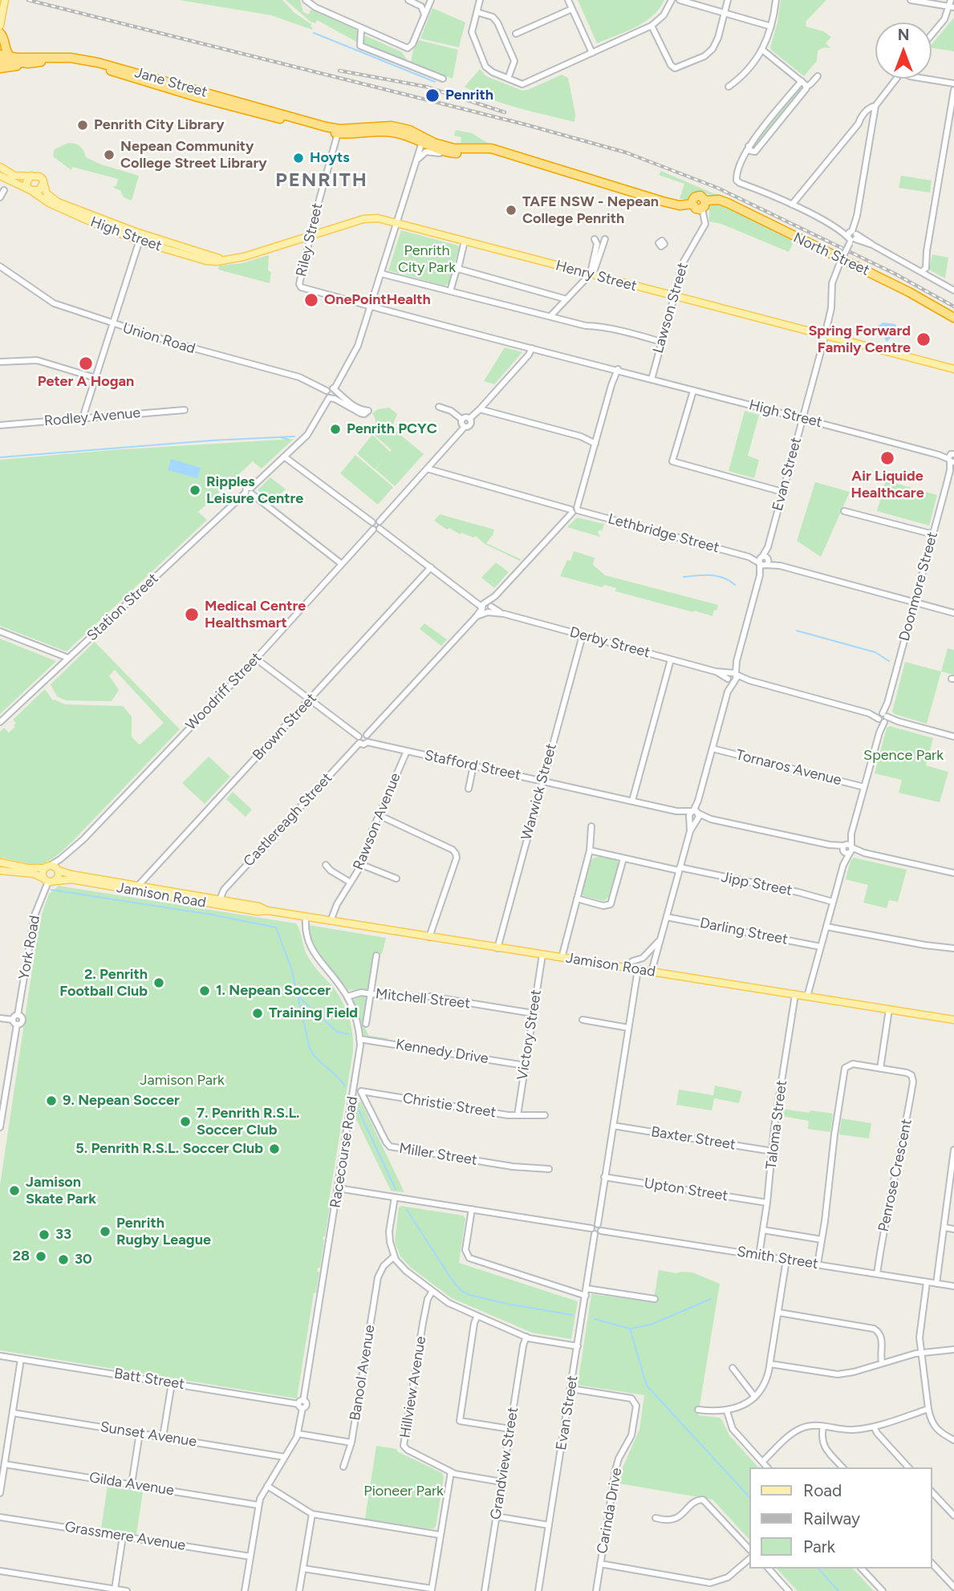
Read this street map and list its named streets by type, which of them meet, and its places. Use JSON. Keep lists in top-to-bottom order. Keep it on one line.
{"streets":{"highway":["Jane Street","North Street"],"main road":["High Street","Henry Street","Jamison Road"],"street":["Riley Street","Lawson Street","Union Road","Rodley Avenue","Evan Street","Lethbridge Street","Doonmore Street","Station Street","Derby Street","Woodriff Street","Brown Street","Stafford Street","Tornaros Avenue","Warwick Street","Castlereagh Street","Rawson Avenue","Jipp Street","Darling Street","York Road","Mitchell Street","Victory Street","Kennedy Drive","Christie Street","Taloma Street","Baxter Street","Racecourse Road","Miller Street","Penrose Crescent","Upton Street","Smith Street","Banool Avenue","Batt Street","Hillview Avenue","Sunset Avenue","Grandview Street","Gilda Avenue","Carinda Drive","Grassmere Avenue"]},"crossings":[["Jane Street","Riley Street"],["High Street","Riley Street"],["High Street","Henry Street"],["High Street","Lawson Street"],["High Street","Evan Street"],["High Street","Doonmore Street"],["Riley Street","Henry Street"],["North Street","Lawson Street"],["Henry Street","Lawson Street"],["Henry Street","Evan Street"],["Evan Street","Lethbridge Street"],["Evan Street","Smith Street"],["Evan Street","Carinda Drive"],["Lethbridge Street","Doonmore Street"],["Doonmore Street","Derby Street"],["Doonmore Street","Stafford Street"],["Doonmore Street","Tornaros Avenue"],["Doonmore Street","Jipp Street"],["Doonmore Street","Jamison Road"],["Doonmore Street","Darling Street"],["Derby Street","Woodriff Street"],["Derby Street","Brown Street"],["Derby Street","Warwick Street"],["Woodriff Street","Jamison Road"],["Woodriff Street","York Road"],["Brown Street","Jamison Road"],["Stafford Street","Warwick Street"],["Stafford Street","Castlereagh Street"],["Stafford Street","Rawson Avenue"],["Warwick Street","Jamison Road"],["Castlereagh Street","Jamison Road"],["Rawson Avenue","Jamison Road"],["Jamison Road","York Road"],["Jamison Road","Victory Street"],["Jamison Road","Taloma Street"],["Jamison Road","Racecourse Road"],["Mitchell Street","Victory Street"],["Mitchell Street","Racecourse Road"],["Victory Street","Kennedy Drive"],["Victory Street","Christie Street"],["Kennedy Drive","Racecourse Road"],["Christie Street","Racecourse Road"],["Christie Street","Miller Street"],["Taloma Street","Baxter Street"],["Taloma Street","Upton Street"],["Taloma Street","Smith Street"],["Racecourse Road","Batt Street"],["Racecourse Road","Sunset Avenue"],["Racecourse Road","Gilda Avenue"],["Racecourse Road","Grassmere Avenue"],["Penrose Crescent","Smith Street"],["Hillview Avenue","Grandview Street"]],"districts":["PENRITH"],"parks":["Penrith City Park","Spence Park","Jamison Park","Pioneer Park"],"places":["Penrith","Penrith City Library","Nepean Community College Street Library","Hoyts","TAFE NSW - Nepean College Penrith","OnePointHealth","Spring Forward Family Centre","Peter A Hogan","Penrith PCYC","Air Liquide Healthcare","Ripples Leisure Centre","Medical Centre Healthsmart","2. Penrith Football Club","1. Nepean Soccer","Training Field","9. Nepean Soccer","7. Penrith R.S.L. Soccer Club","5. Penrith R.S.L. Soccer Club","Jamison Skate Park","Penrith Rugby League","33","28","30"],"legend":["Road","Railway","Park"],"north":"top"}
